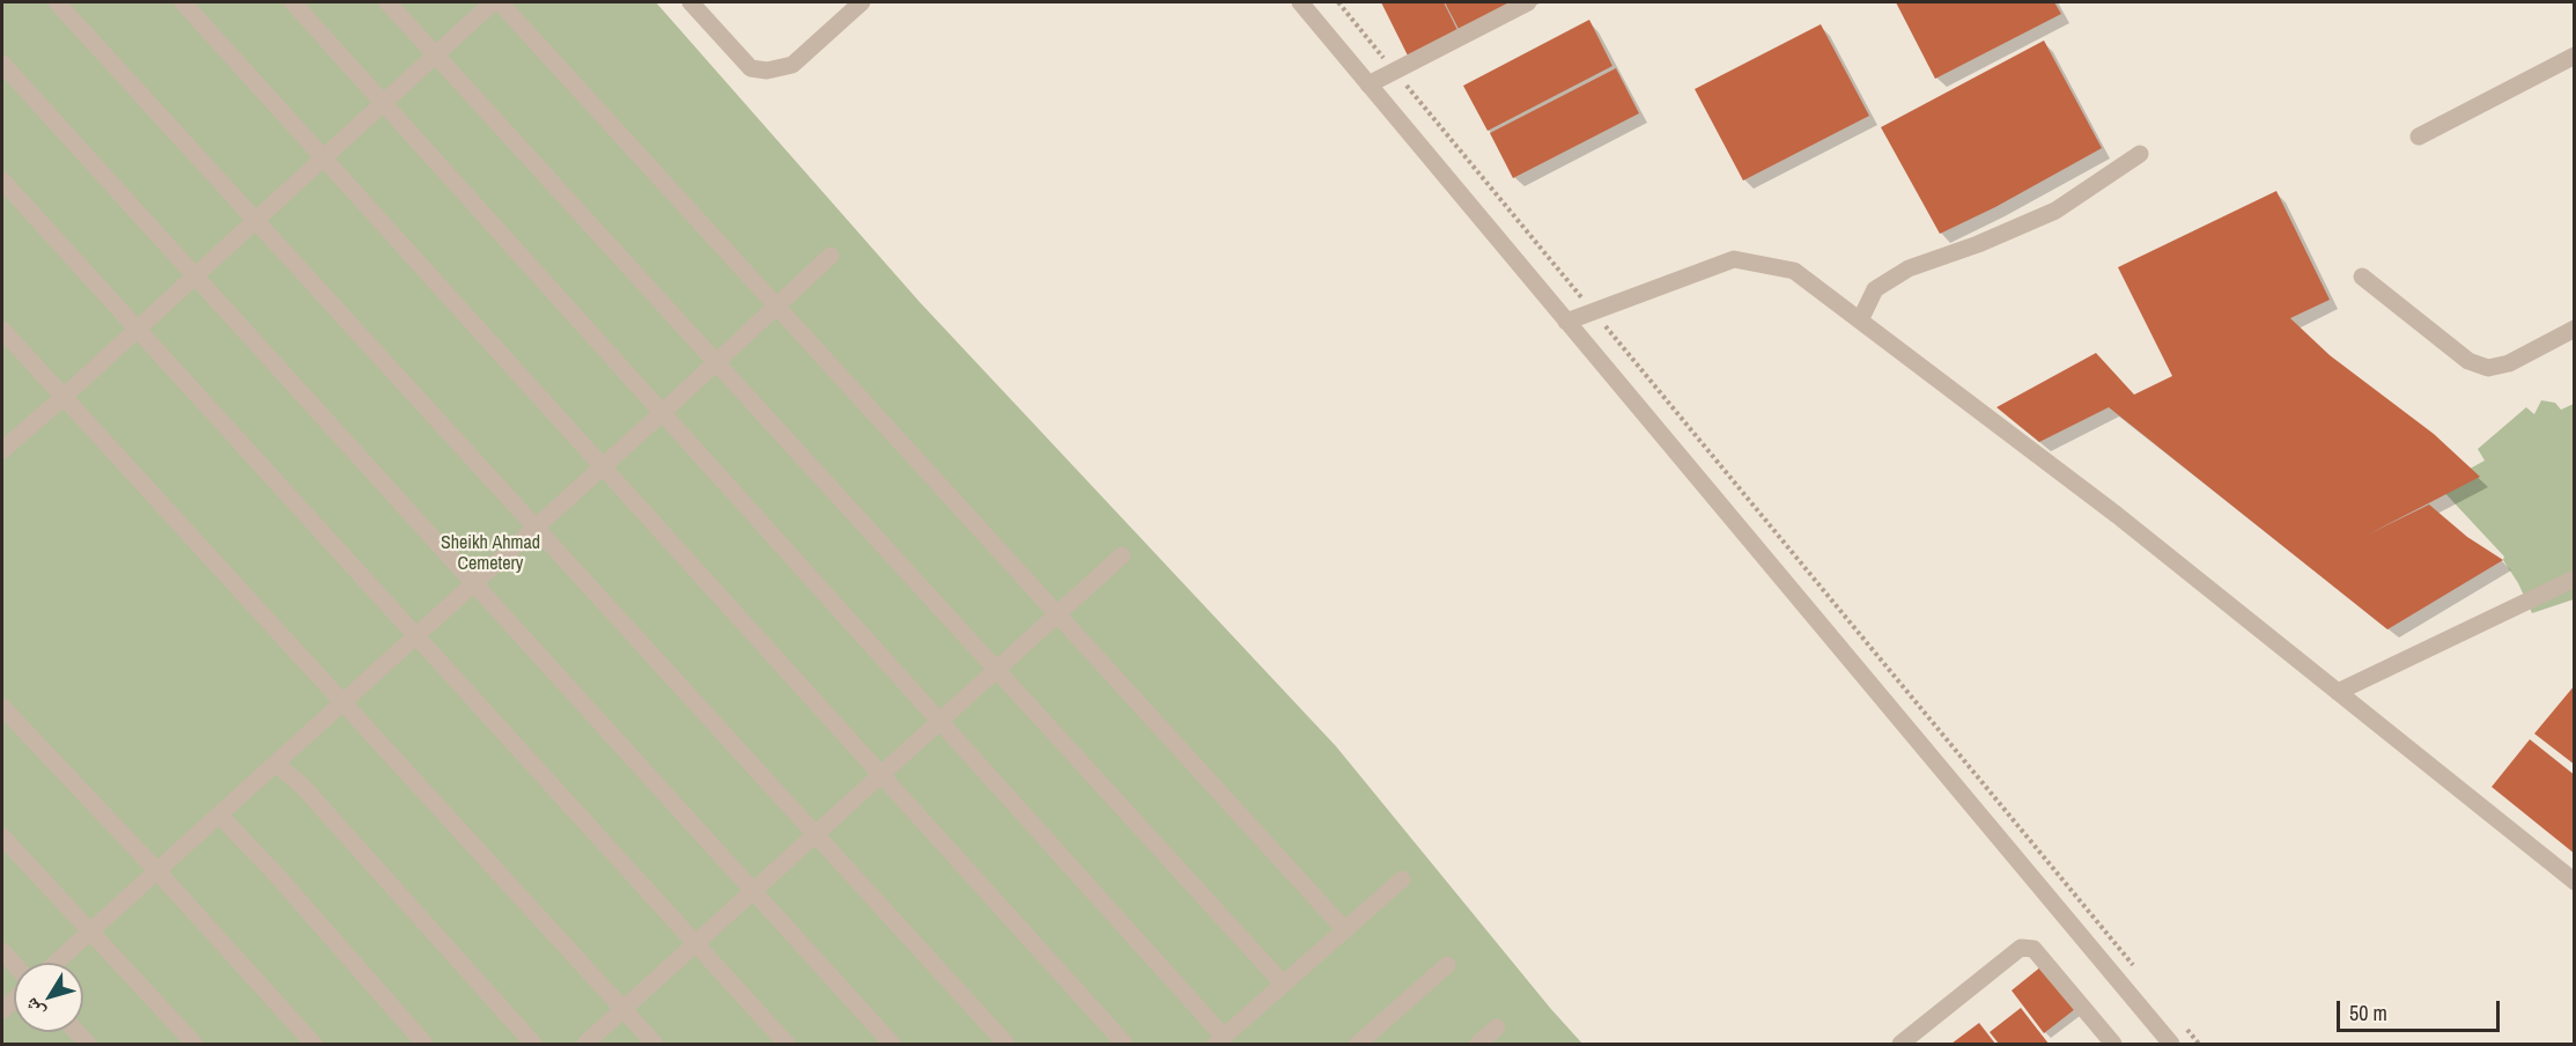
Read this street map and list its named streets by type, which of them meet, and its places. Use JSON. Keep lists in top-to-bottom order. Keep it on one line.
{"parks":["Sheikh Ahmad Cemetery"],"scale_bar":"50 m","north":"bottom left"}
